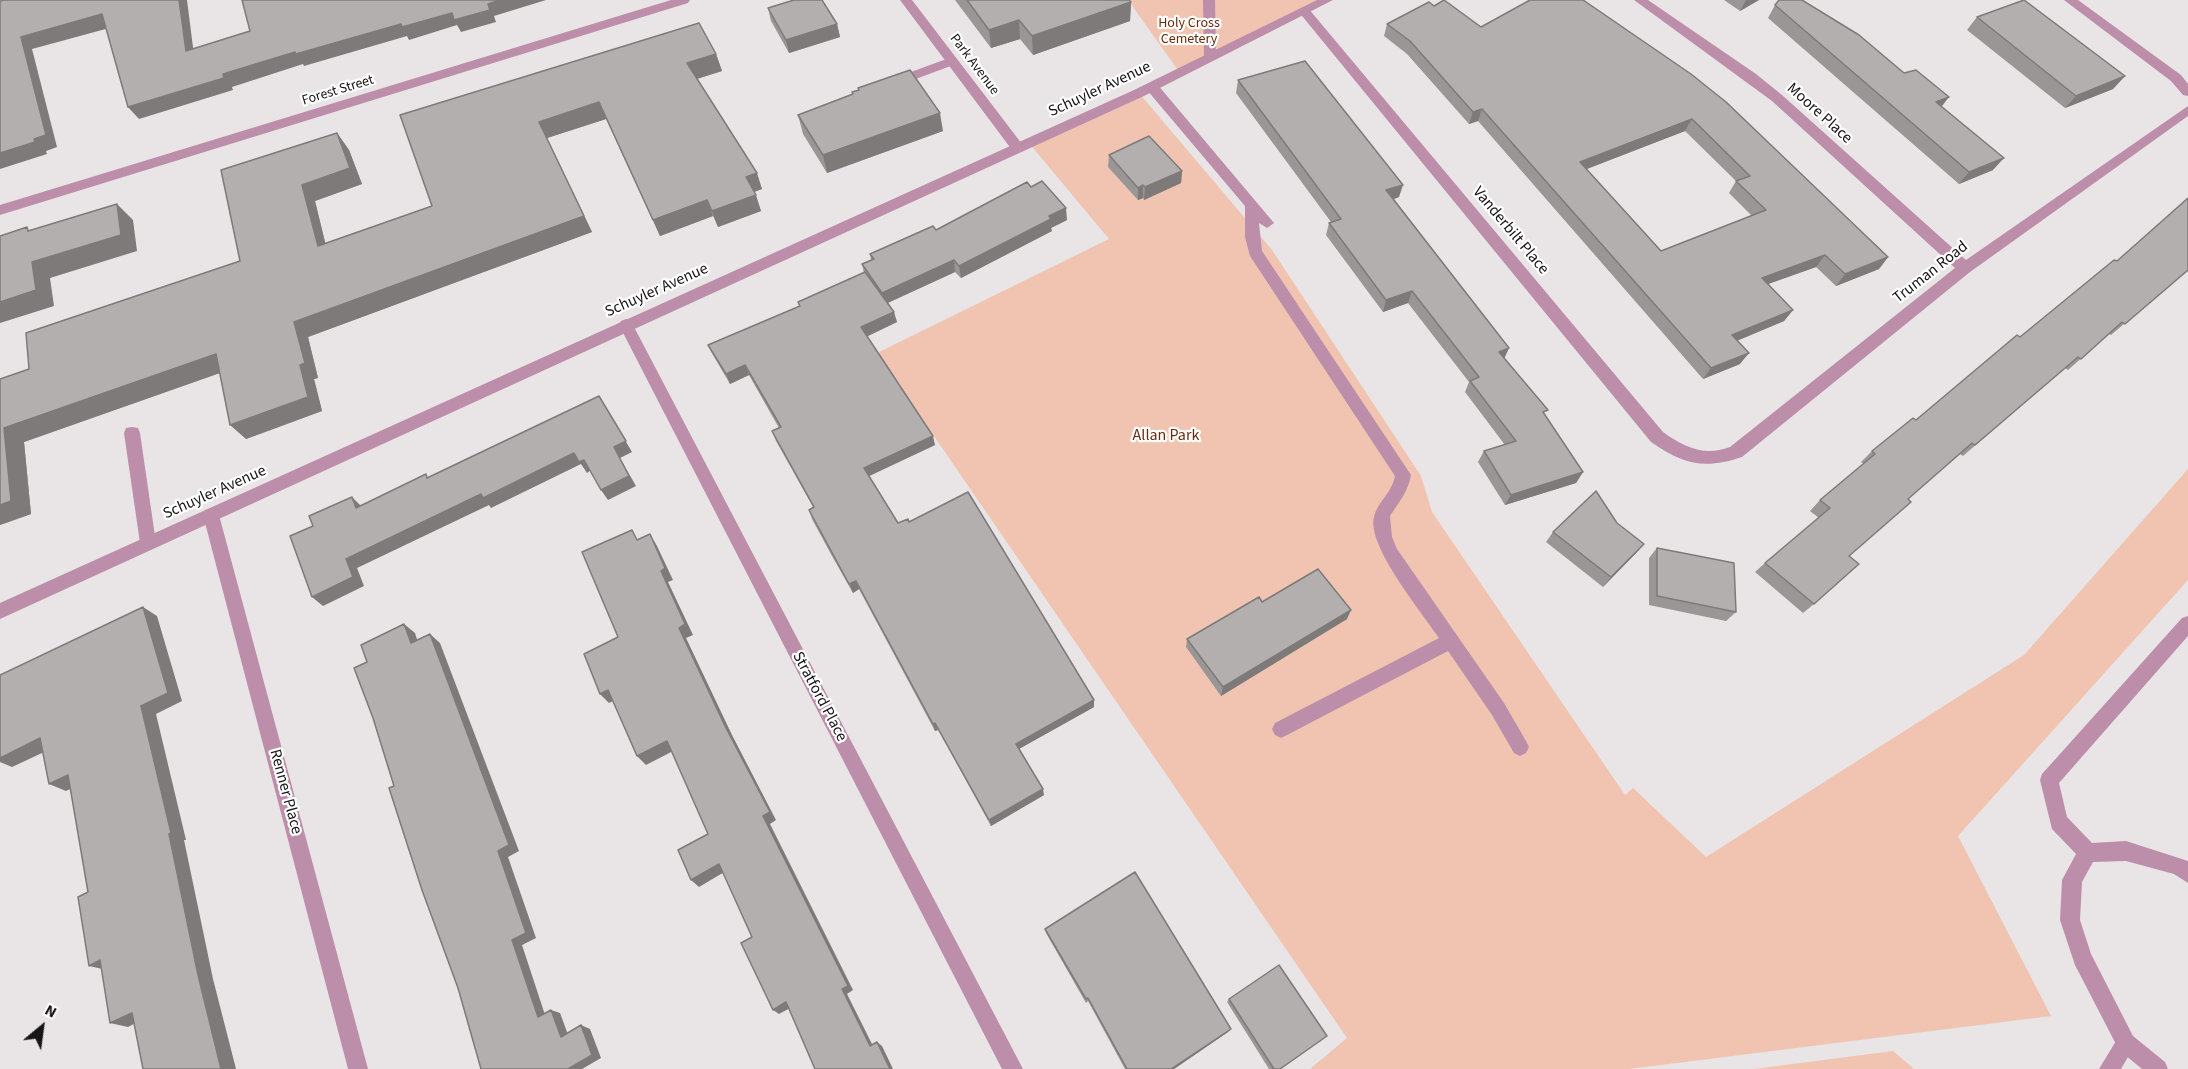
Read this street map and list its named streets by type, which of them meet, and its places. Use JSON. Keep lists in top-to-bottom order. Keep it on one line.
{"streets":{"street":["Park Avenue","Schuyler Avenue","Forest Street","Moore Place","Vanderbilt Place","Truman Road","Stratford Place","Renner Place"]},"crossings":[["Park Avenue","Schuyler Avenue"],["Schuyler Avenue","Vanderbilt Place"],["Schuyler Avenue","Stratford Place"],["Schuyler Avenue","Renner Place"],["Moore Place","Truman Road"],["Vanderbilt Place","Truman Road"]],"parks":["Holy Cross Cemetery","Allan Park"],"north":"top right"}
